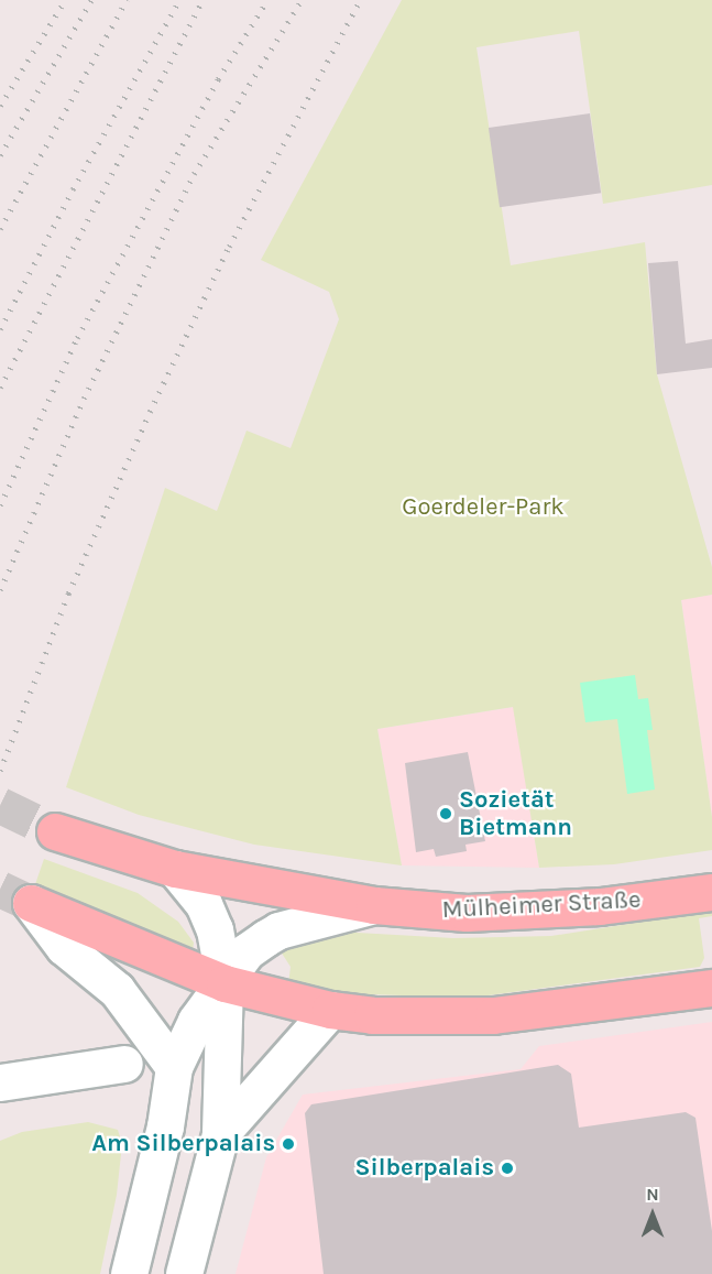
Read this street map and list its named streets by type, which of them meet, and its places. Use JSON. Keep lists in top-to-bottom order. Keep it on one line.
{"streets":{"main road":["Mülheimer Straße"]},"parks":["Goerdeler-Park"],"places":["Sozietät Bietmann","Am Silberpalais","Silberpalais"],"north":"top"}
